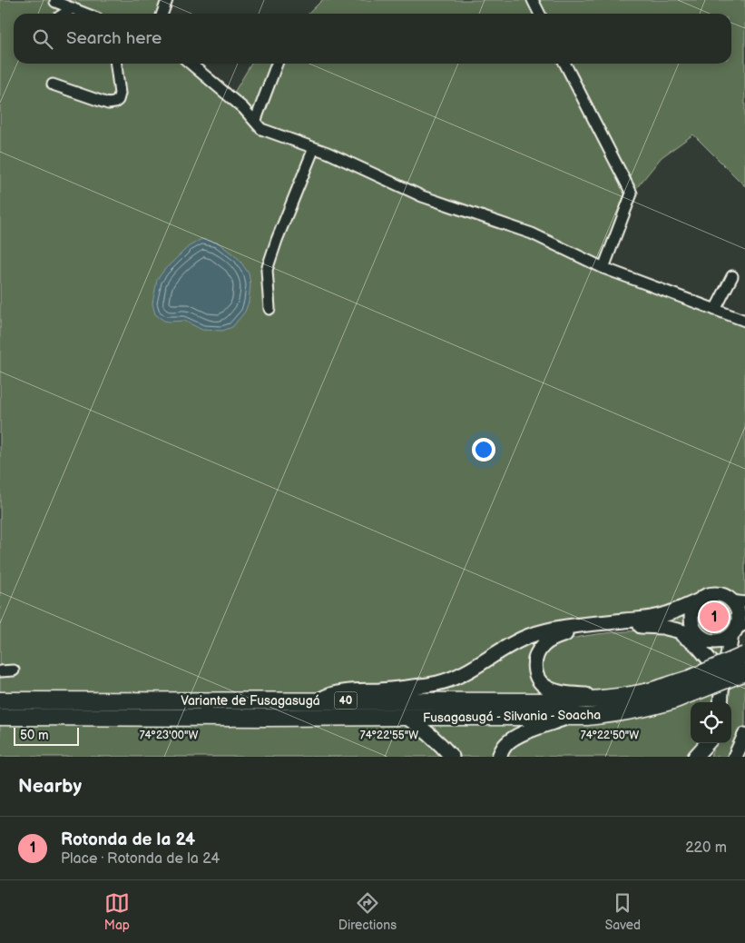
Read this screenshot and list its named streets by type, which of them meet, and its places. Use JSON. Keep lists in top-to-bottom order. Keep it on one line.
{"streets":{"highway":["Variante de Fusagasugá","40","Fusagasugá - Silvania - Soacha"]},"crossings":[["Variante de Fusagasugá","40"],["Variante de Fusagasugá","Fusagasugá - Silvania - Soacha"],["40","Fusagasugá - Silvania - Soacha"]],"scale_bar":"50 m","page":{"search":"Search here","pins":"1","scale":"50 m","heading":"Nearby","list":[{"mark":"1","name":"Rotonda de la 24","note":"Place · Rotonda de la 24","value":"220 m"}],"nav":["Map","Directions","Saved"]},"coordinates":["74°23'00\"W","74°22'55\"W","74°22'50\"W"]}
